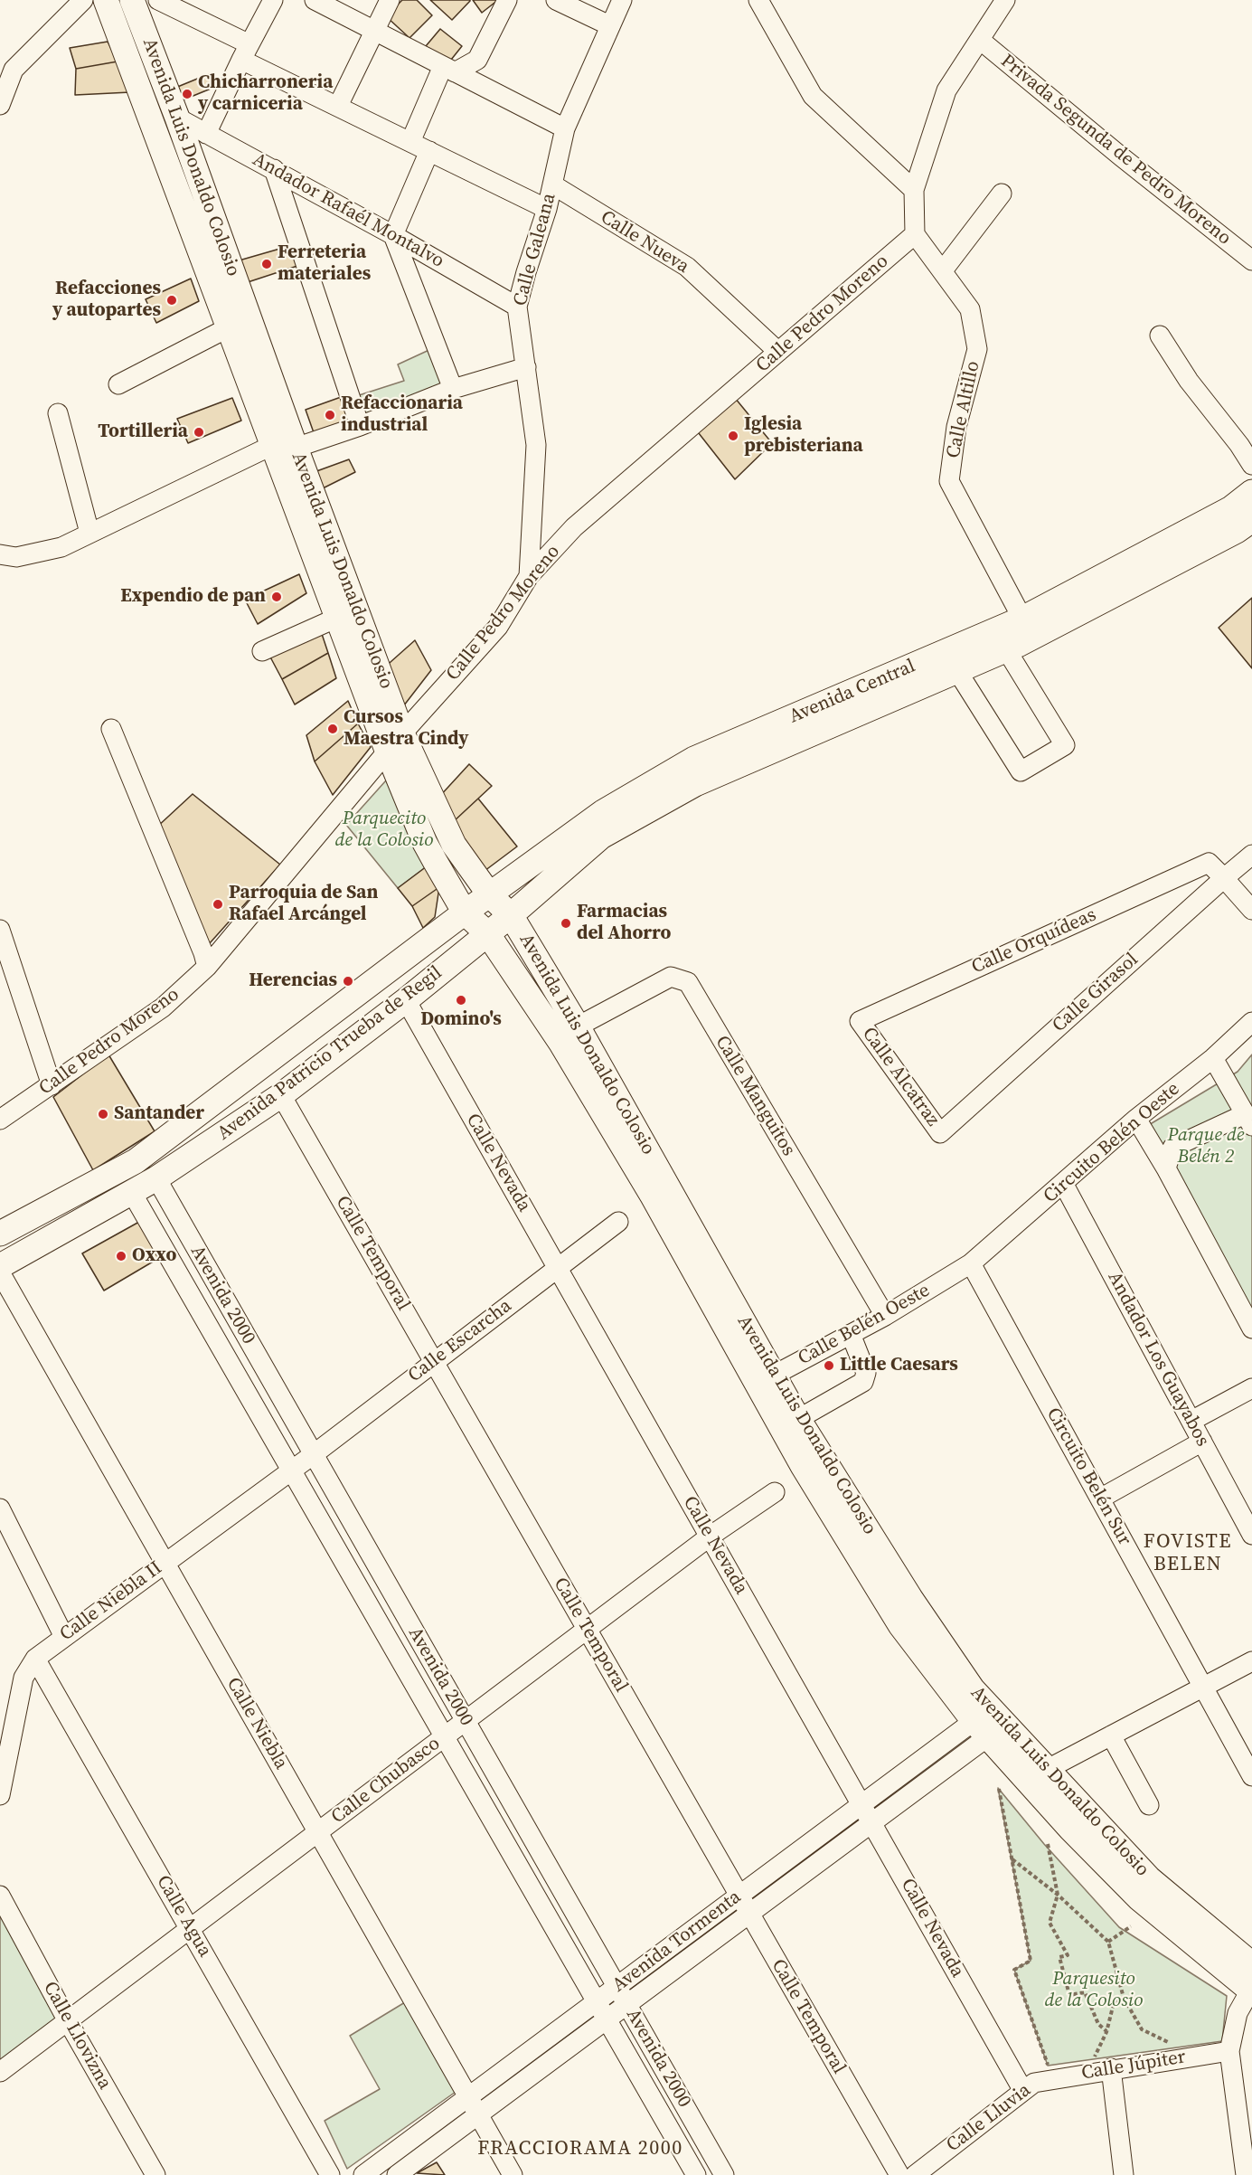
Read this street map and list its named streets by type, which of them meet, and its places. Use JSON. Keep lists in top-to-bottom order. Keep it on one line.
{"streets":{"main road":["Avenida Luis Donaldo Colosio","Avenida Central","Avenida Patricio Trueba de Regil"],"street":["Privada Segunda de Pedro Moreno","Andador Rafaél Montalvo","Calle Nueva","Calle Galeana","Calle Pedro Moreno","Calle Altillo","Calle Orquídeas","Calle Girasol","Calle Alcatraz","Calle Manguitos","Circuito Belén Oeste","Calle Nevada","Calle Temporal","Avenida 2000","Calle Belén Oeste","Calle Escarcha","Andador Los Guayabos","Circuito Belén Sur","Calle Niebla II","Calle Niebla","Calle Chubasco","Calle Agua","Avenida Tormenta","Calle Llovizna","Calle Júpiter","Calle Lluvia"]},"crossings":[["Avenida Luis Donaldo Colosio","Andador Rafaél Montalvo"],["Avenida Luis Donaldo Colosio","Calle Pedro Moreno"],["Avenida Luis Donaldo Colosio","Avenida Central"],["Avenida Luis Donaldo Colosio","Calle Manguitos"],["Avenida Luis Donaldo Colosio","Calle Belén Oeste"],["Avenida Luis Donaldo Colosio","Avenida Tormenta"],["Andador Rafaél Montalvo","Calle Galeana"],["Calle Nueva","Calle Galeana"],["Calle Nueva","Calle Pedro Moreno"],["Calle Galeana","Calle Pedro Moreno"],["Calle Pedro Moreno","Calle Altillo"],["Calle Altillo","Avenida Central"],["Avenida Central","Avenida Patricio Trueba de Regil"],["Calle Orquídeas","Calle Girasol"],["Calle Orquídeas","Calle Alcatraz"],["Calle Girasol","Calle Alcatraz"],["Avenida Patricio Trueba de Regil","Calle Nevada"],["Avenida Patricio Trueba de Regil","Calle Temporal"],["Avenida Patricio Trueba de Regil","Avenida 2000"],["Calle Manguitos","Calle Belén Oeste"],["Circuito Belén Oeste","Calle Belén Oeste"],["Circuito Belén Oeste","Andador Los Guayabos"],["Circuito Belén Oeste","Circuito Belén Sur"],["Calle Nevada","Calle Escarcha"],["Calle Nevada","Calle Chubasco"],["Calle Nevada","Avenida Tormenta"],["Calle Nevada","Calle Júpiter"],["Calle Nevada","Calle Lluvia"],["Calle Temporal","Calle Escarcha"],["Calle Temporal","Calle Chubasco"],["Calle Temporal","Avenida Tormenta"],["Avenida 2000","Calle Escarcha"],["Avenida 2000","Calle Niebla II"],["Avenida 2000","Calle Chubasco"],["Avenida 2000","Avenida Tormenta"],["Calle Belén Oeste","Circuito Belén Sur"],["Calle Escarcha","Calle Niebla II"],["Calle Niebla II","Calle Niebla"],["Calle Niebla II","Calle Agua"],["Calle Niebla","Calle Chubasco"],["Calle Niebla","Avenida Tormenta"],["Calle Chubasco","Calle Agua"],["Calle Chubasco","Calle Llovizna"],["Calle Júpiter","Calle Lluvia"]],"districts":["FOVISTE BELEN","FRACCIORAMA 2000"],"parks":["Parquecito de la Colosio","Parque de Belén 2","Parquesito de la Colosio"],"places":["Chicharroneria y carniceria","Ferreteria materiales","Refacciones y autopartes","Refaccionaria industrial","Tortilleria","Iglesia prebisteriana","Expendio de pan","Cursos Maestra Cindy","Parroquia de San Rafael Arcángel","Farmacias del Ahorro","Herencias","Domino's","Santander","Oxxo","Little Caesars"]}
